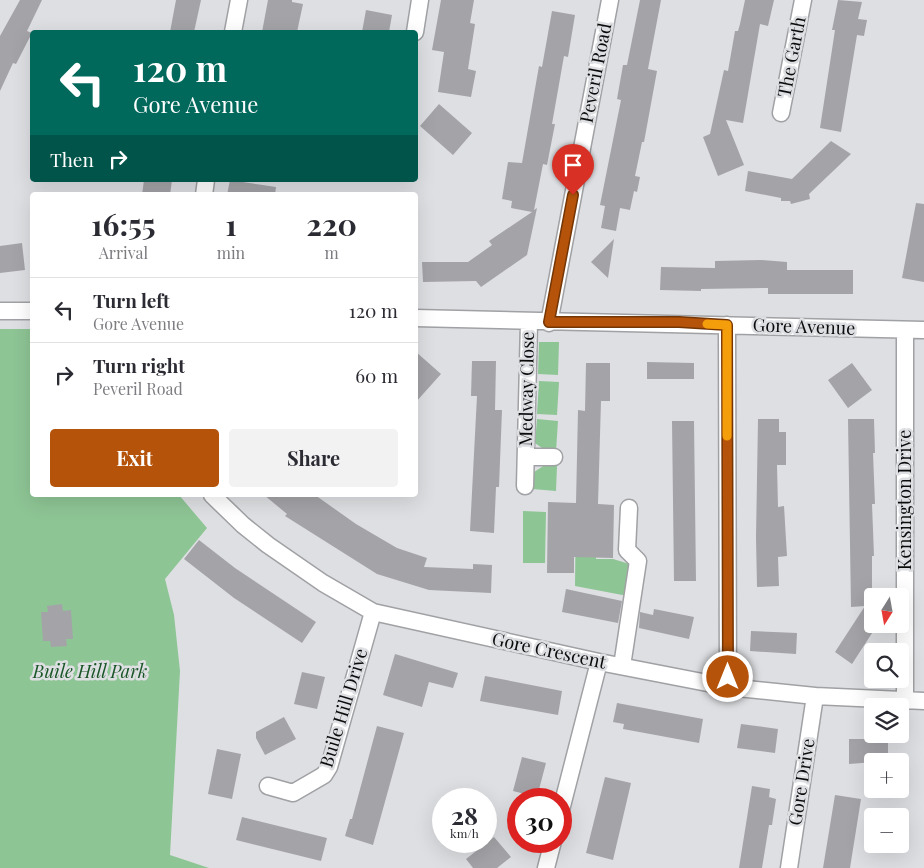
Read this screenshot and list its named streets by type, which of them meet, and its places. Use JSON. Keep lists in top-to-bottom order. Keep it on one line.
{"streets":{"street":["The Garth","Peveril Road","Gore Avenue","Medway Close","Kensington Drive","Gore Crescent","Buile Hill Drive","Gore Drive"]},"crossings":[["Peveril Road","Gore Avenue"],["Gore Avenue","Medway Close"],["Gore Avenue","Kensington Drive"],["Gore Crescent","Buile Hill Drive"],["Gore Crescent","Gore Drive"]],"parks":["Buile Hill Park"],"north":"bottom","page":{"turn":["120 m","Gore Avenue"],"then":"Then","eta":["16:55","Arrival","1","min","220","m"],"list":[{"name":"Turn left","note":"Gore Avenue","value":"120 m"},{"name":"Turn right","note":"Peveril Road","value":"60 m"}],"buttons":["Exit","Share"],"map_buttons":["+","−"],"speed":"28 km/h","limit":"30"}}
